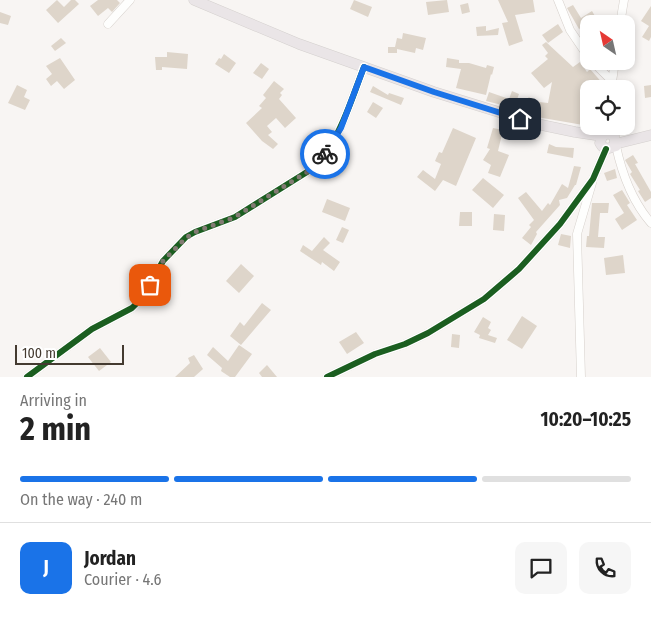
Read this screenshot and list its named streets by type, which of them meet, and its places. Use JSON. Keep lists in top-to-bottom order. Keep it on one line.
{"scale_bar":"100 m","north":"top left","page":{"scale":"100 m","heading":["2 min","Arriving in","10:20–10:25"],"panel":["Jordan","Courier · 4.6"],"bar":"On the way · 240 m","round":"J"}}
